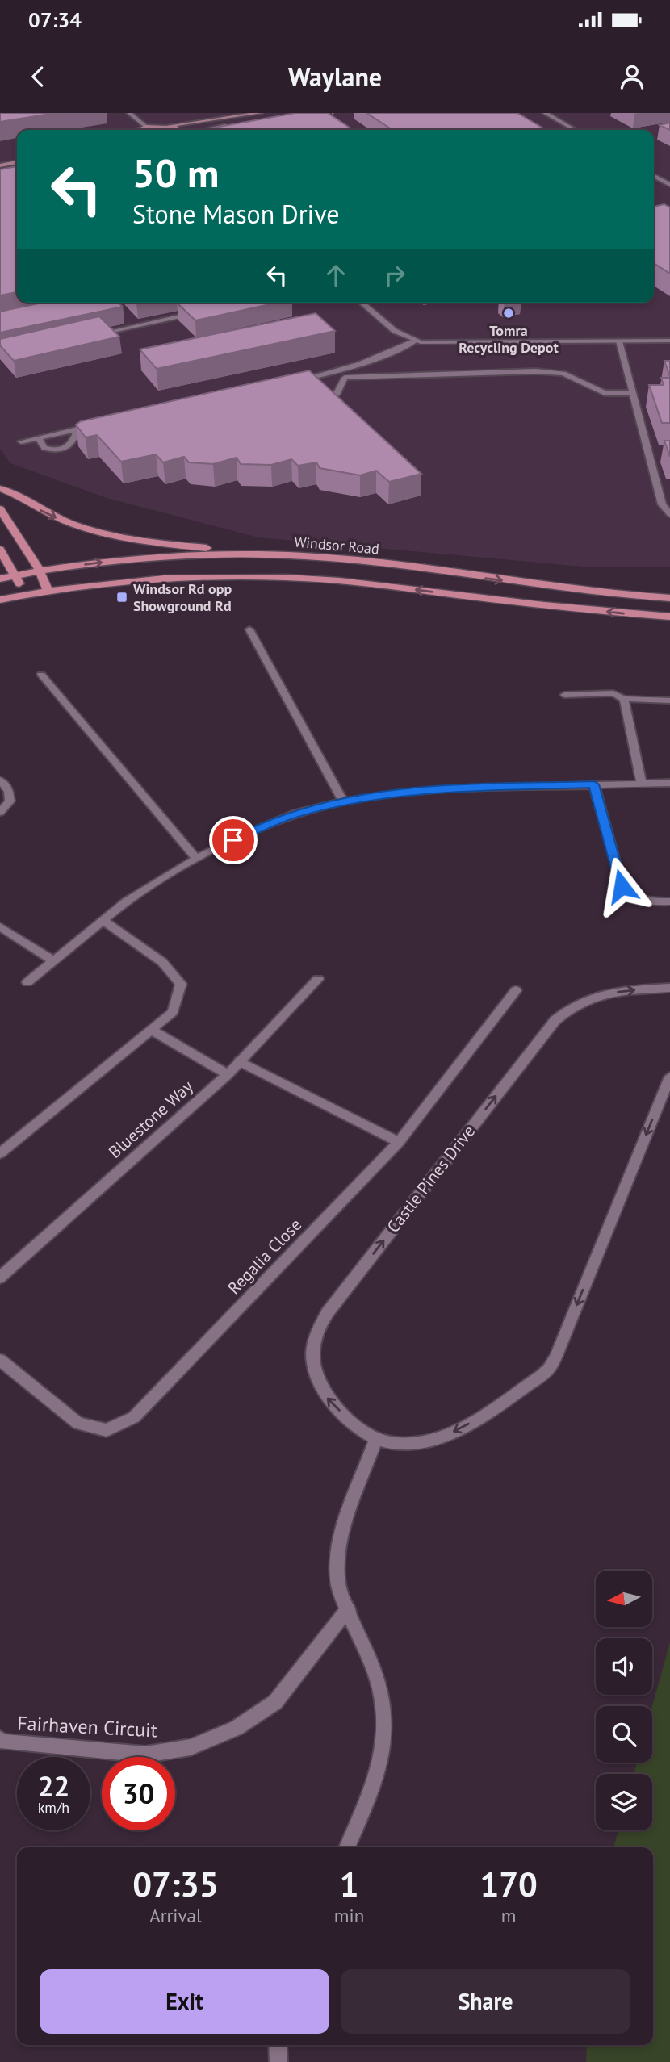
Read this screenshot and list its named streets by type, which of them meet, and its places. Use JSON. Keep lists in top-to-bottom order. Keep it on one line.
{"streets":{"main road":["Windsor Road"],"street":["Bluestone Way","Castle Pines Drive","Regalia Close","Fairhaven Circuit"]},"places":{"other":["Tomra Recycling Depot"],"transit":["Windsor Rd opp Showground Rd"]},"north":"left","page":{"status":"07:34","header":"Waylane","turn":["50 m","Stone Mason Drive"],"speed":"22 km/h","limit":"30","eta":["07:35","Arrival","1","min","170","m"],"buttons":["Exit","Share"]}}
